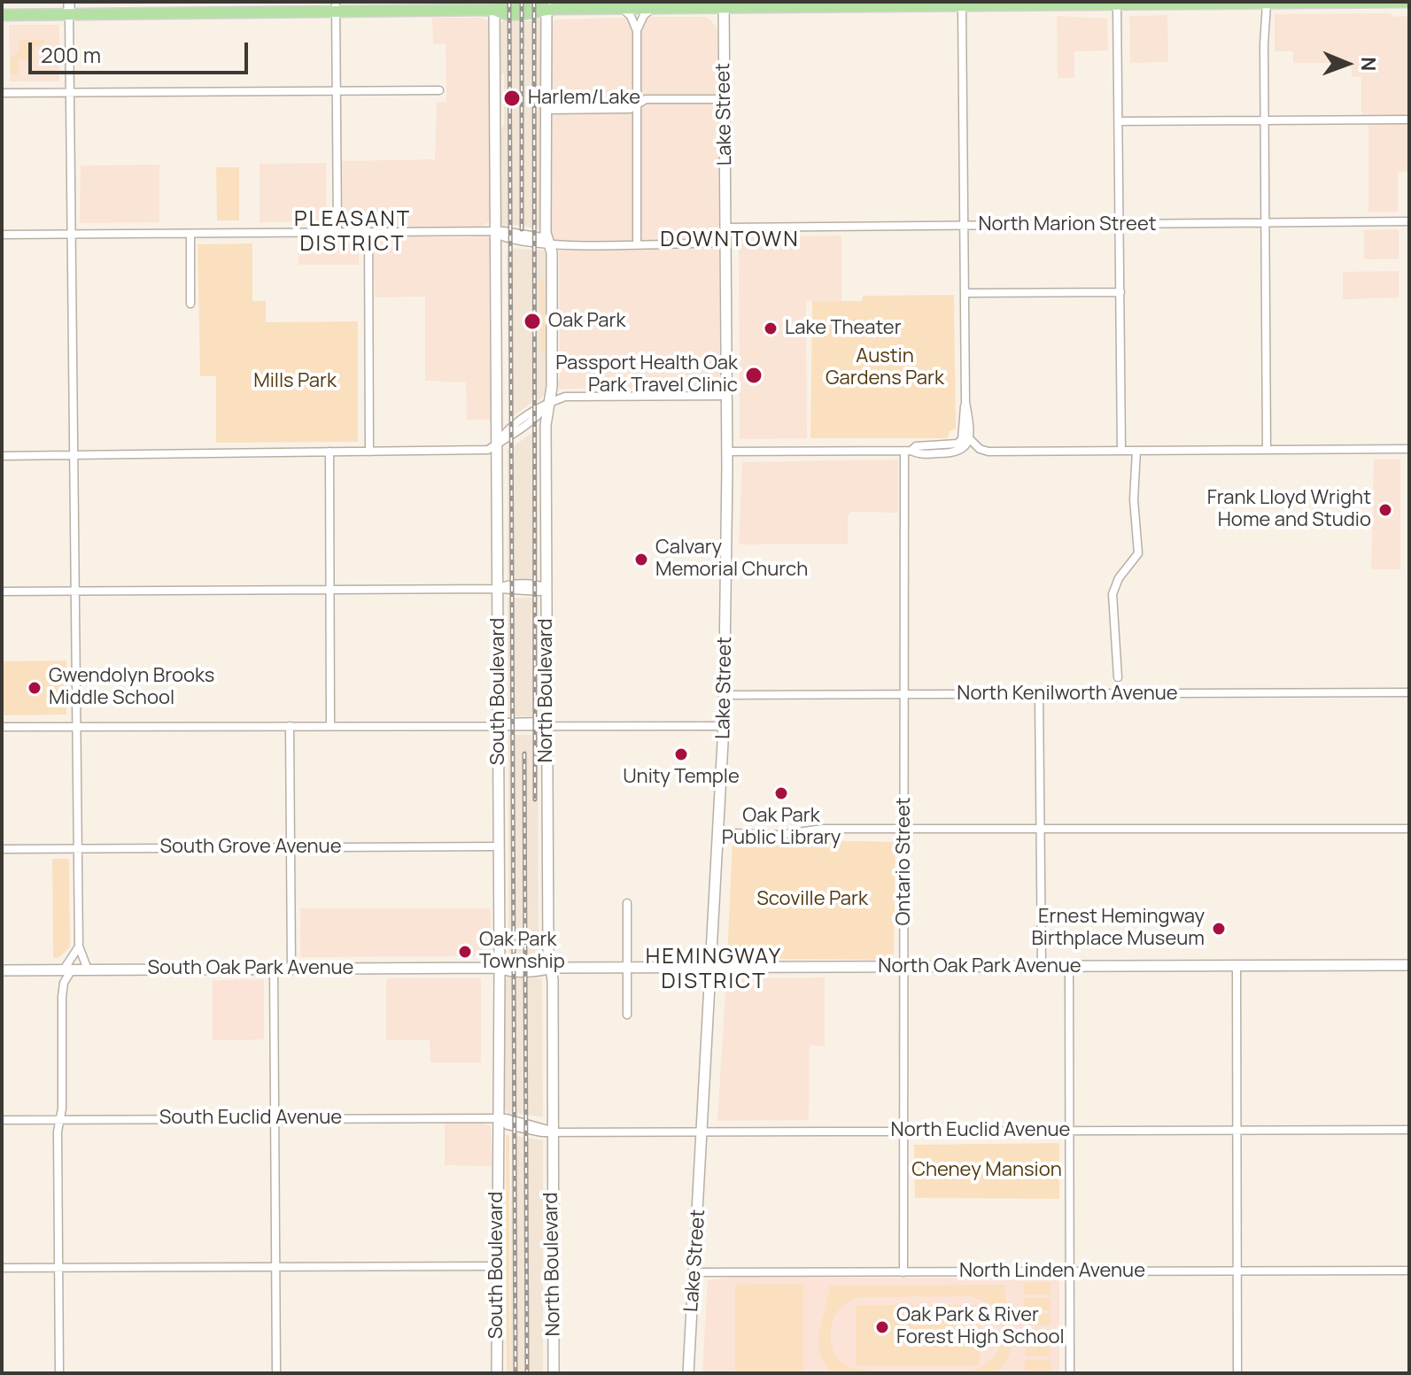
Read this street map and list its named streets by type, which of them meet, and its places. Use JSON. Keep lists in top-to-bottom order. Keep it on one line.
{"streets":{"street":["Lake Street","North Marion Street","North Boulevard","South Boulevard","North Kenilworth Avenue","South Grove Avenue","Ontario Street","North Oak Park Avenue","South Oak Park Avenue","South Euclid Avenue","North Euclid Avenue","North Linden Avenue"]},"crossings":[["Lake Street","North Marion Street"],["Lake Street","North Kenilworth Avenue"],["Lake Street","North Oak Park Avenue"],["Lake Street","North Euclid Avenue"],["Lake Street","North Linden Avenue"],["North Boulevard","North Oak Park Avenue"],["North Boulevard","North Euclid Avenue"],["South Boulevard","South Grove Avenue"],["South Boulevard","North Oak Park Avenue"],["South Boulevard","South Oak Park Avenue"],["South Boulevard","South Euclid Avenue"],["South Boulevard","North Euclid Avenue"],["North Kenilworth Avenue","Ontario Street"],["Ontario Street","North Oak Park Avenue"],["Ontario Street","North Euclid Avenue"],["Ontario Street","North Linden Avenue"],["North Oak Park Avenue","South Oak Park Avenue"],["South Euclid Avenue","North Euclid Avenue"]],"districts":["PLEASANT DISTRICT","DOWNTOWN","HEMINGWAY DISTRICT"],"parks":["Austin Gardens Park","Mills Park","Scoville Park","Cheney Mansion"],"places":["Harlem/Lake","Oak Park","Lake Theater","Passport Health Oak Park Travel Clinic","Frank Lloyd Wright Home and Studio","Calvary Memorial Church","Gwendolyn Brooks Middle School","Unity Temple","Oak Park Public Library","Ernest Hemingway Birthplace Museum","Oak Park Township","Oak Park & River Forest High School"],"scale_bar":"200 m","north":"right"}
